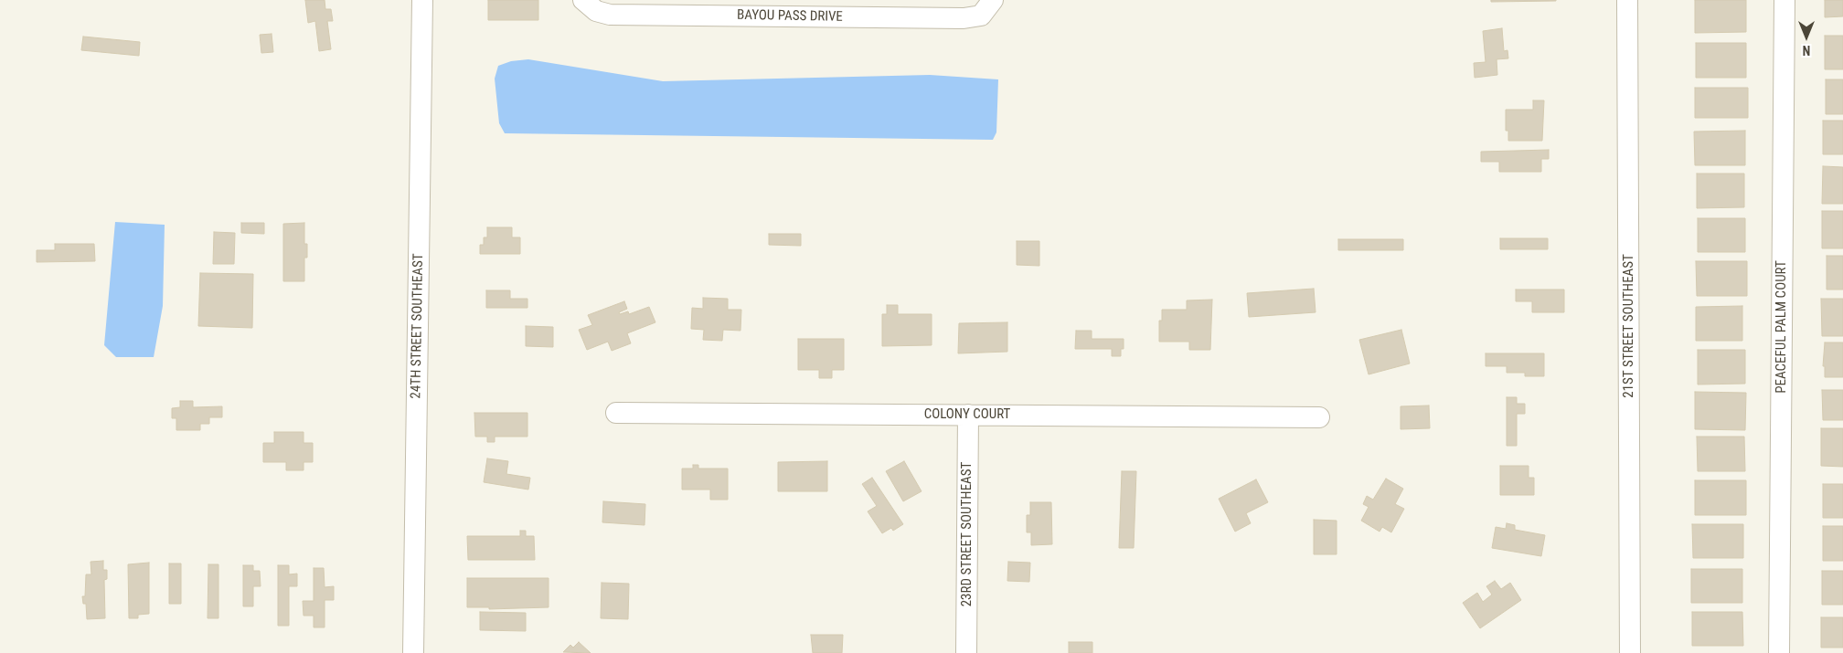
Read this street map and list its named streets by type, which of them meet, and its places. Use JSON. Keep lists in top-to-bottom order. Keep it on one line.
{"streets":{"street":["BAYOU PASS DRIVE","24TH STREET SOUTHEAST","21ST STREET SOUTHEAST","PEACEFUL PALM COURT","COLONY COURT","23RD STREET SOUTHEAST"]},"crossings":[["COLONY COURT","23RD STREET SOUTHEAST"]],"north":"bottom"}
